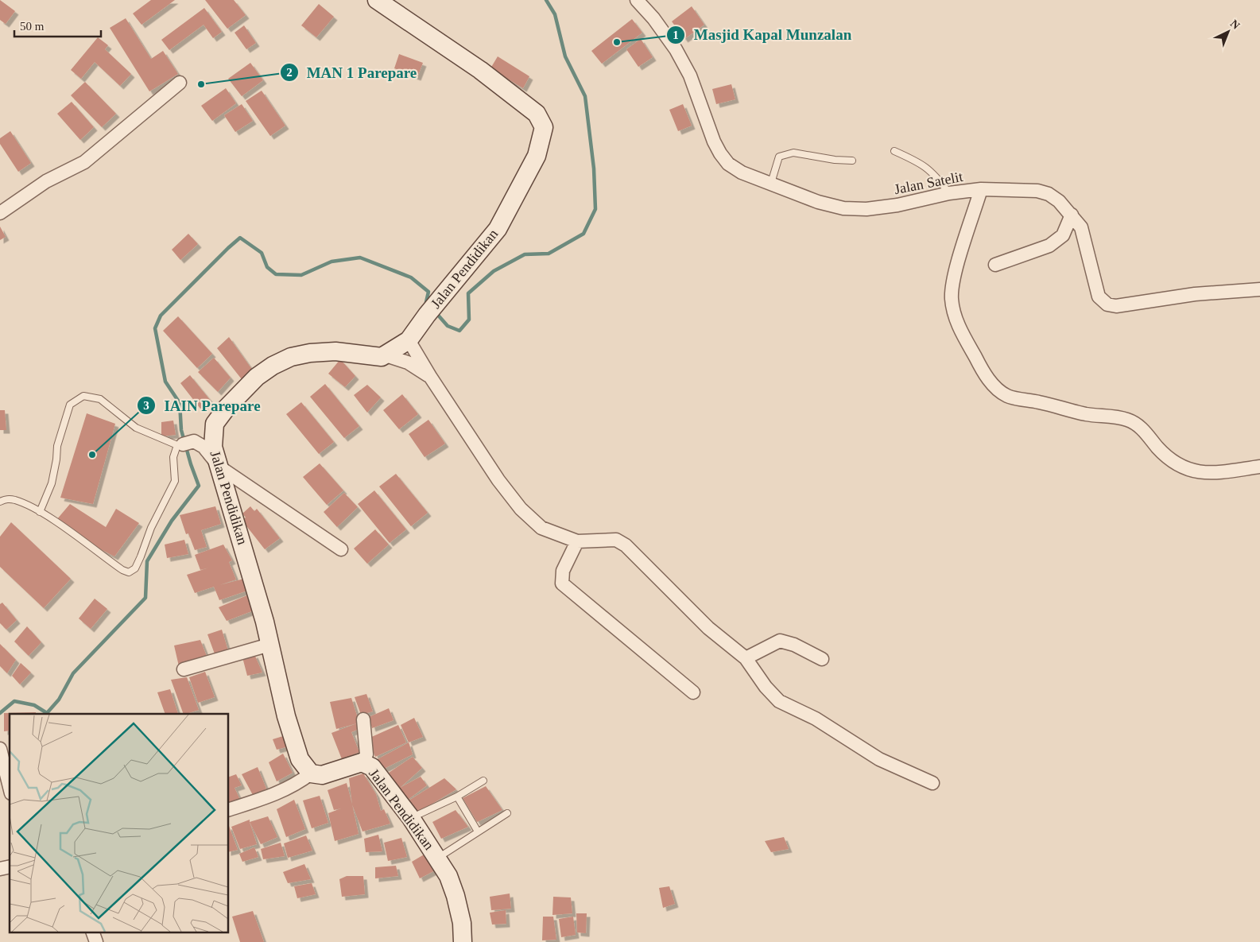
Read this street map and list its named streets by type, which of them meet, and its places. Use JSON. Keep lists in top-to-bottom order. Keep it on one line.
{"streets":{"street":["Jalan Satelit","Jalan Pendidikan"]},"places":["Masjid Kapal Munzalan","MAN 1 Parepare","IAIN Parepare"],"scale_bar":"50 m","north":"top right"}
